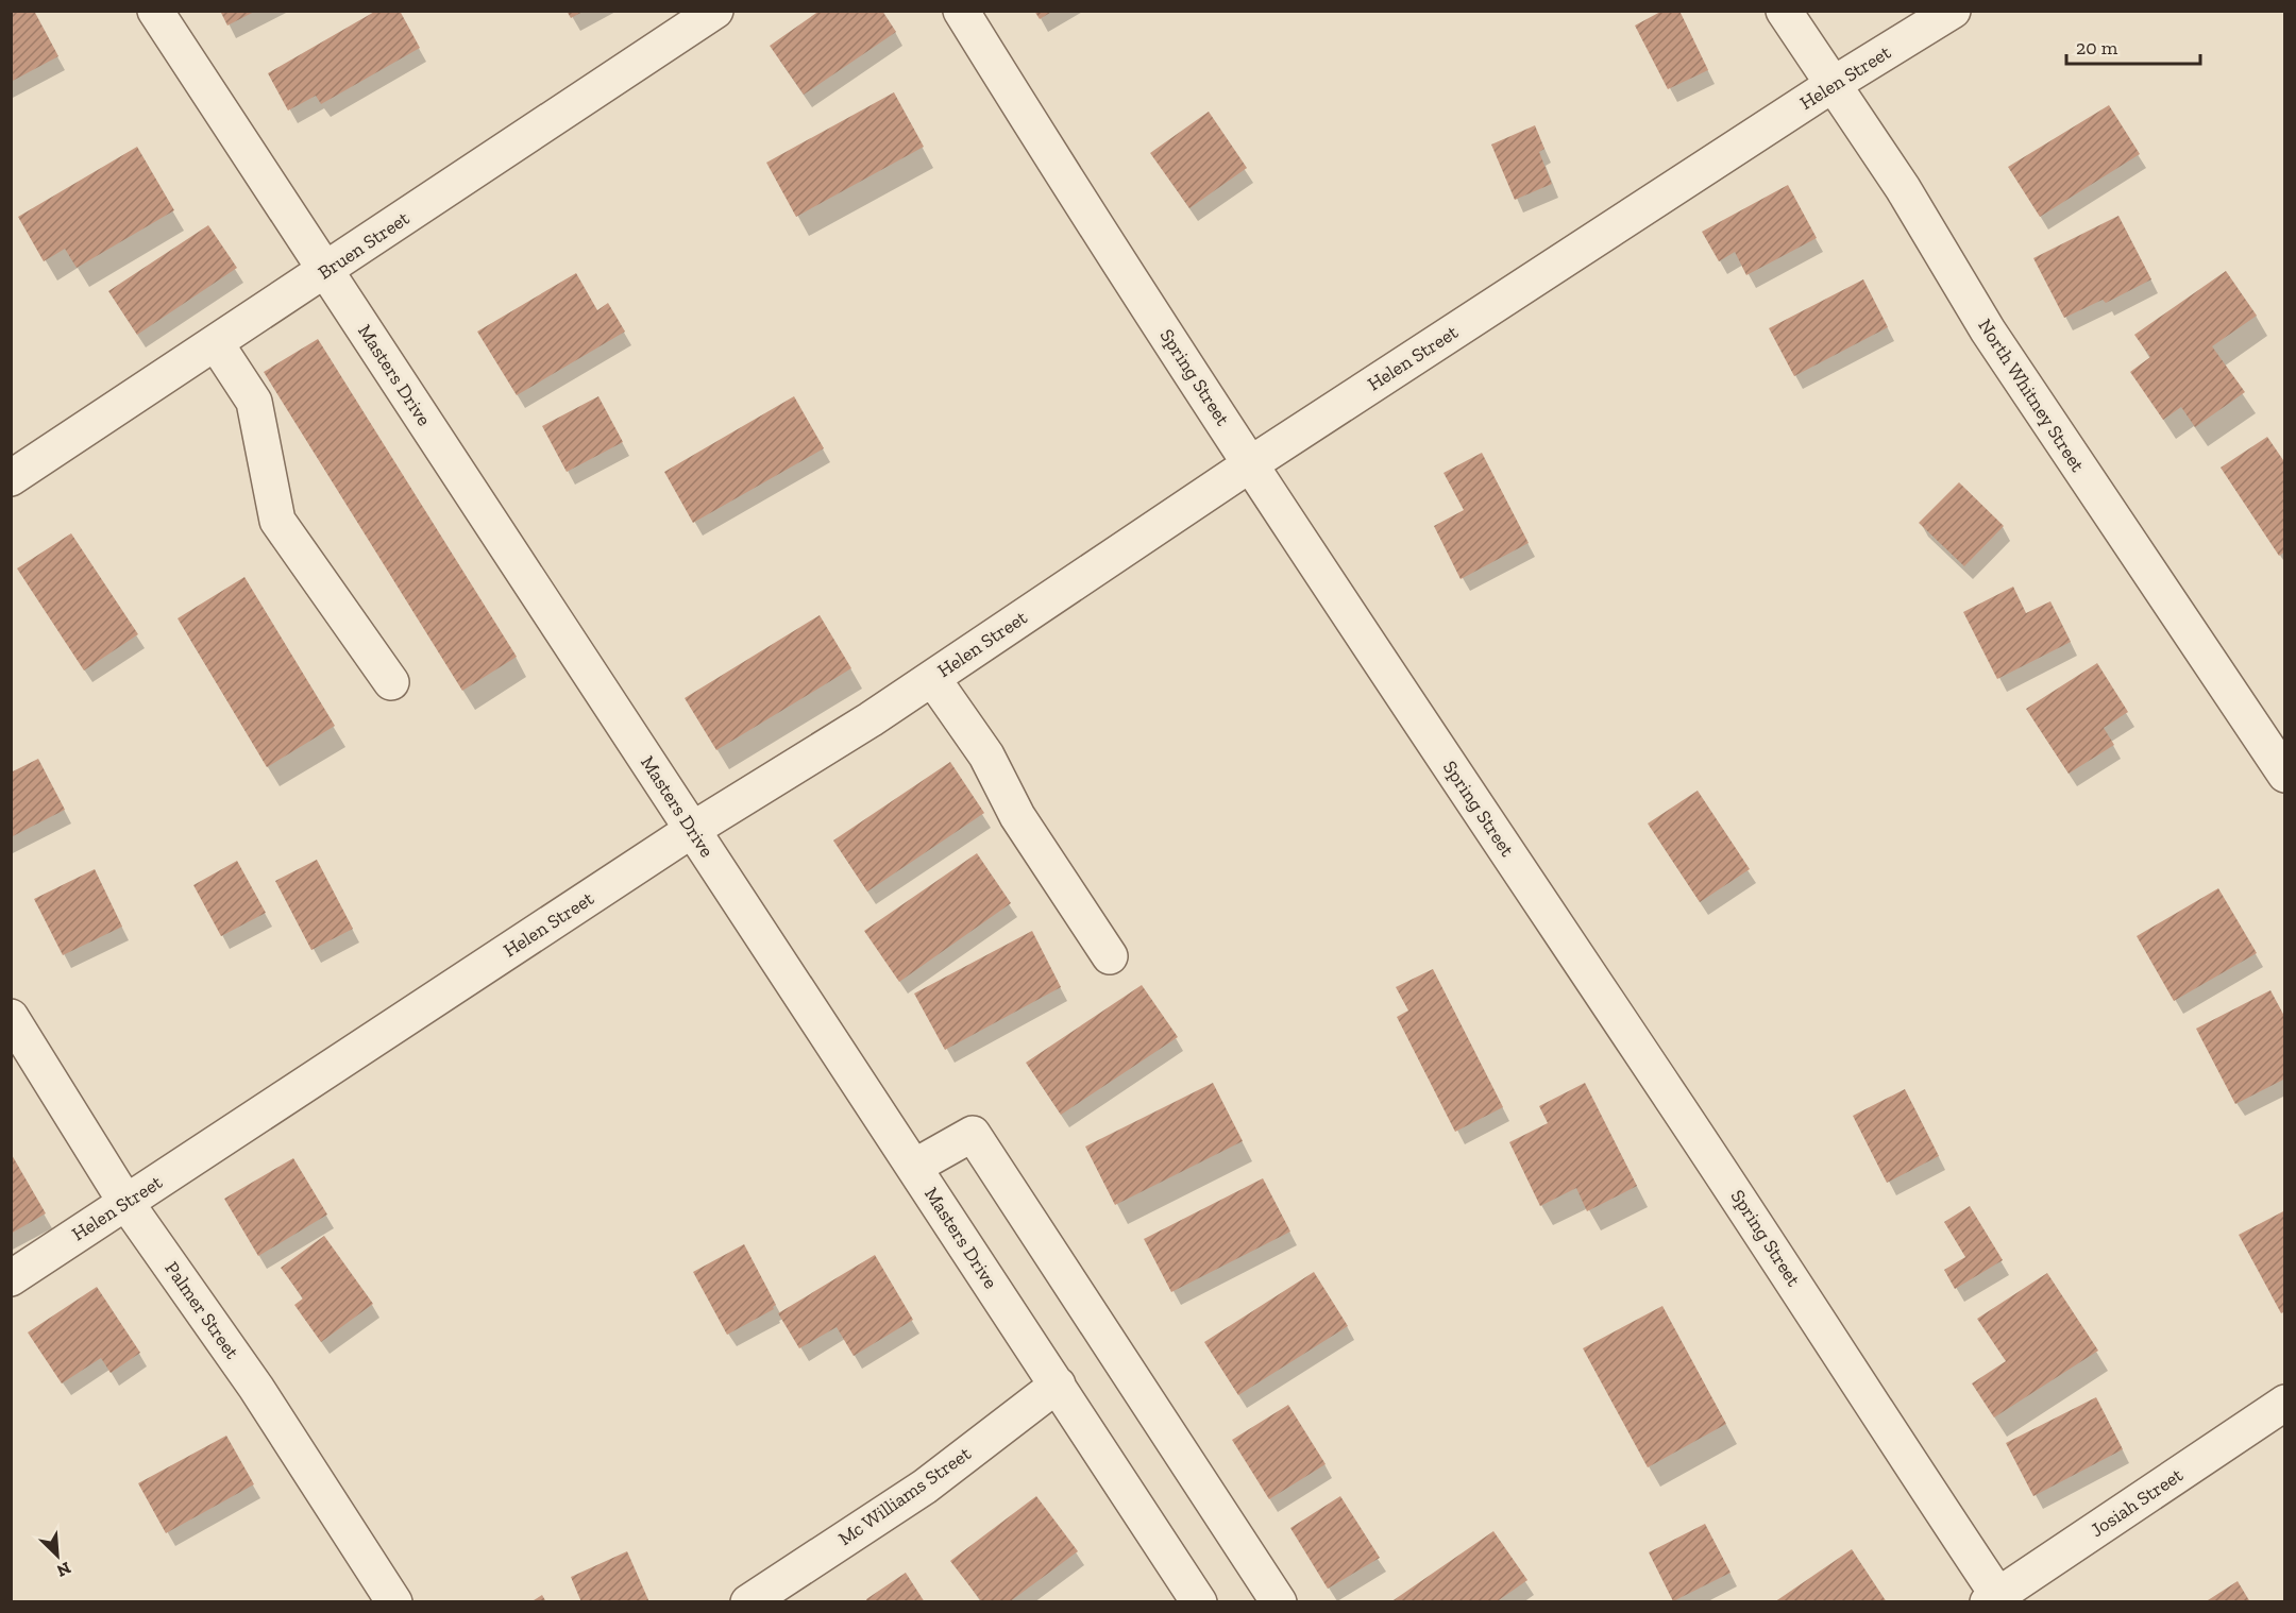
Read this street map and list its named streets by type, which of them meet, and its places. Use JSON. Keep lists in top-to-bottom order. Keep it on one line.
{"streets":{"street":["Helen Street","Bruen Street","Masters Drive","Spring Street","North Whitney Street","Palmer Street","Mc Williams Street","Josiah Street"]},"crossings":[["Helen Street","Masters Drive"],["Helen Street","Spring Street"],["Helen Street","North Whitney Street"],["Helen Street","Palmer Street"],["Bruen Street","Masters Drive"],["Masters Drive","Mc Williams Street"],["Spring Street","Josiah Street"]],"scale_bar":"20 m","north":"bottom right"}
